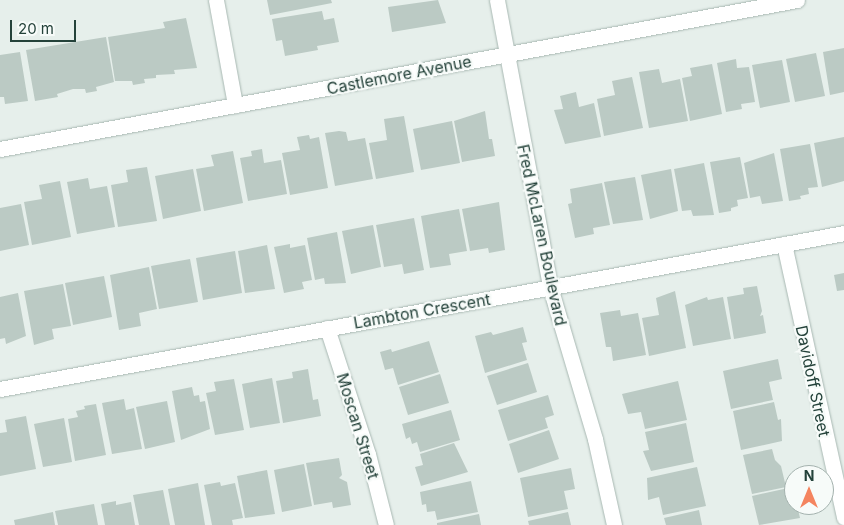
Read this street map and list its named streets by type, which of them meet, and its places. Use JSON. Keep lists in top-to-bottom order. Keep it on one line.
{"streets":{"street":["Castlemore Avenue","Fred McLaren Boulevard","Lambton Crescent","Davidoff Street","Moscan Street"]},"crossings":[["Castlemore Avenue","Fred McLaren Boulevard"],["Fred McLaren Boulevard","Lambton Crescent"],["Lambton Crescent","Davidoff Street"],["Lambton Crescent","Moscan Street"]],"scale_bar":"20 m","north":"top"}
